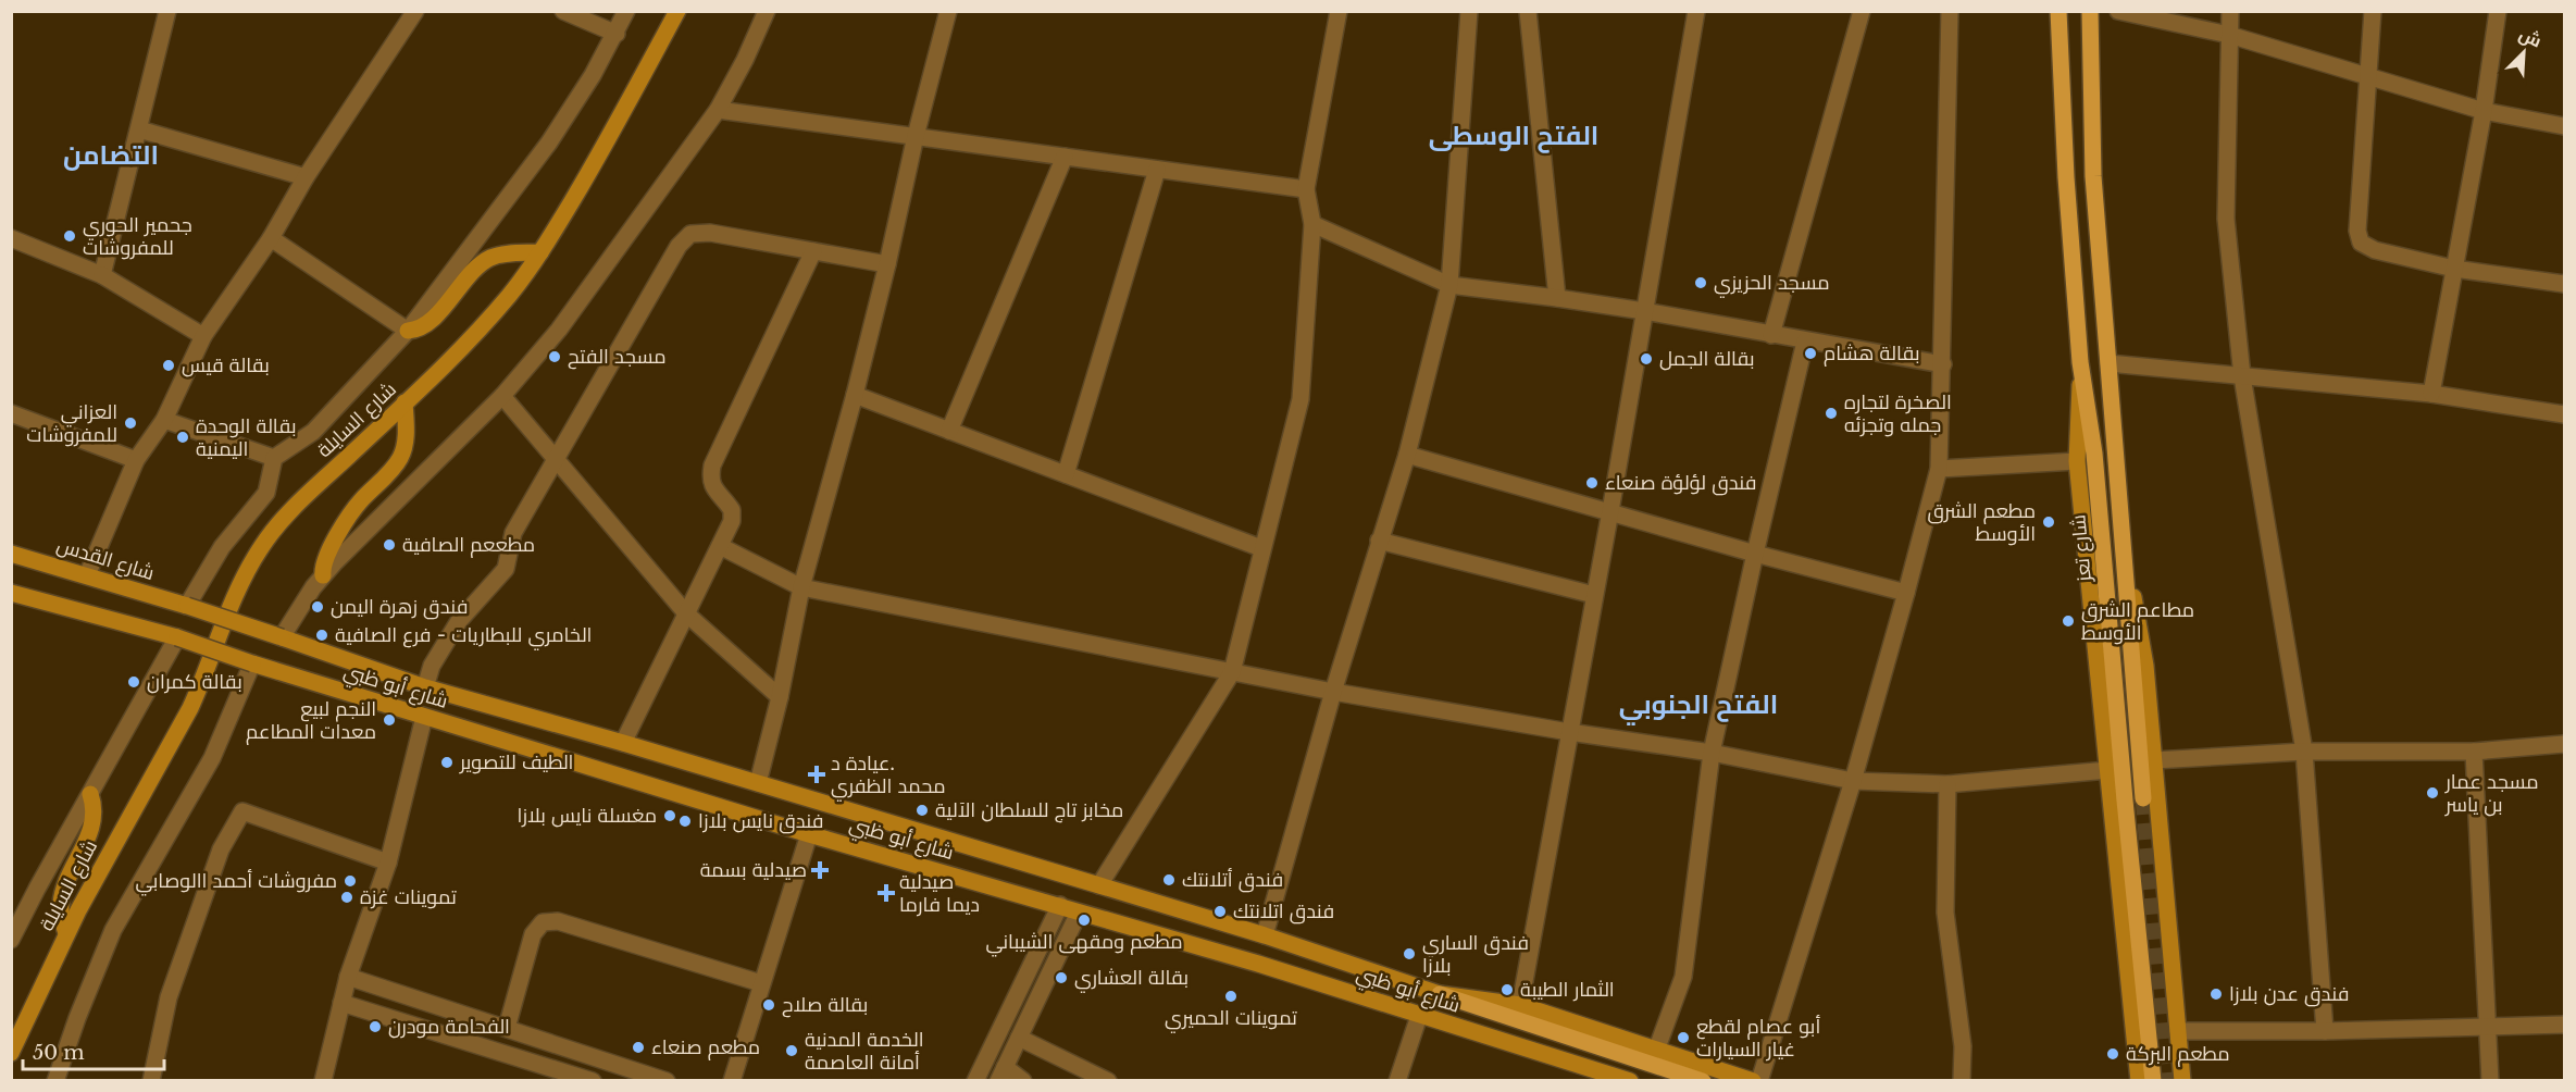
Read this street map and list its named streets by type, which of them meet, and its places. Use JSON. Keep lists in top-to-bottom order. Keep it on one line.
{"streets":{"main road":["شارع السايلة","شارع تعز","شارع القدس","شارع أبو ظبي"]},"crossings":[["شارع القدس","شارع أبو ظبي"]],"districts":["الفتح الوسطى","التضامن","الفتح الجنوبي"],"places":{"other":["جحمير الحوري للمفروشات","مسجد الحزيزي","بقالة هشام","مسجد الفتح","بقالة الجمل","بقالة قيس","الصخرة لتجاره جمله وتجزئه","العزاني للمفروشات","بقالة الوحدة اليمنية","فندق لؤلؤة صنعاء","مطعم الشرق الأوسط","مطععم الصافية","فندق زهرة اليمن","مطاعم الشرق الأوسط","الخامري للبطاريات - فرع الصافية","بقالة كمران","النجم لبيع معدات المطاعم","الطيف للتصوير","مسجد عمار بن ياسر","مخابز تاج للسلطان الآلية","مغسلة نايس بلازا","فندق نايس بلازا","فندق أتلانتك","مفروشات أحمد االوصابي","تموينات غزة","فندق اتلانتك","مطعم ومقهى الشيباني","فندق الساري بلازا","بقالة العشاري","الثمار الطيبة","فندق عدن بلازا","تموينات الحميري","بقالة صلاح","الفحامة مودرن","أبو عصام لقطع غيار السيارات","مطعم صنعاء","الخدمة المدنية أمانة العاصمة","مطعم البركة"],"health":["عيادة د. محمد الظفري","صيدلية بسمة","صيدلية ديما فارما"]},"scale_bar":"50 m","north":"top right"}
